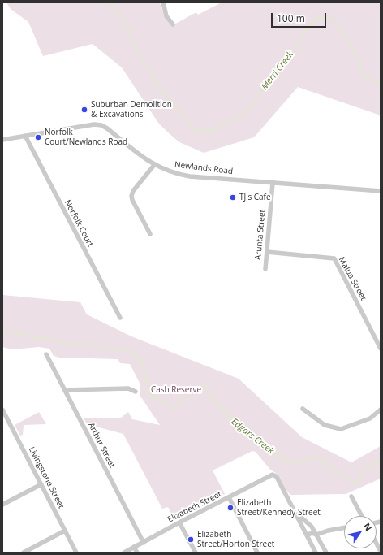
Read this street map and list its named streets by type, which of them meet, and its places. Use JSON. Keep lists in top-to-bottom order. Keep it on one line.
{"streets":{"street":["Newlands Road","Norfolk Court","Arunta Street","Malua Street","Arthur Street","Livingstone Street","Elizabeth Street"]},"crossings":[["Newlands Road","Norfolk Court"],["Newlands Road","Arunta Street"],["Arunta Street","Malua Street"],["Arthur Street","Elizabeth Street"]],"water":["Merri Creek","Edgars Creek"],"parks":["Cash Reserve"],"places":["Suburban Demolition & Excavations","Norfolk Court/Newlands Road","TJ's Cafe","Elizabeth Street/Kennedy Street","Elizabeth Street/Horton Street"],"scale_bar":"100 m","north":"top right"}
